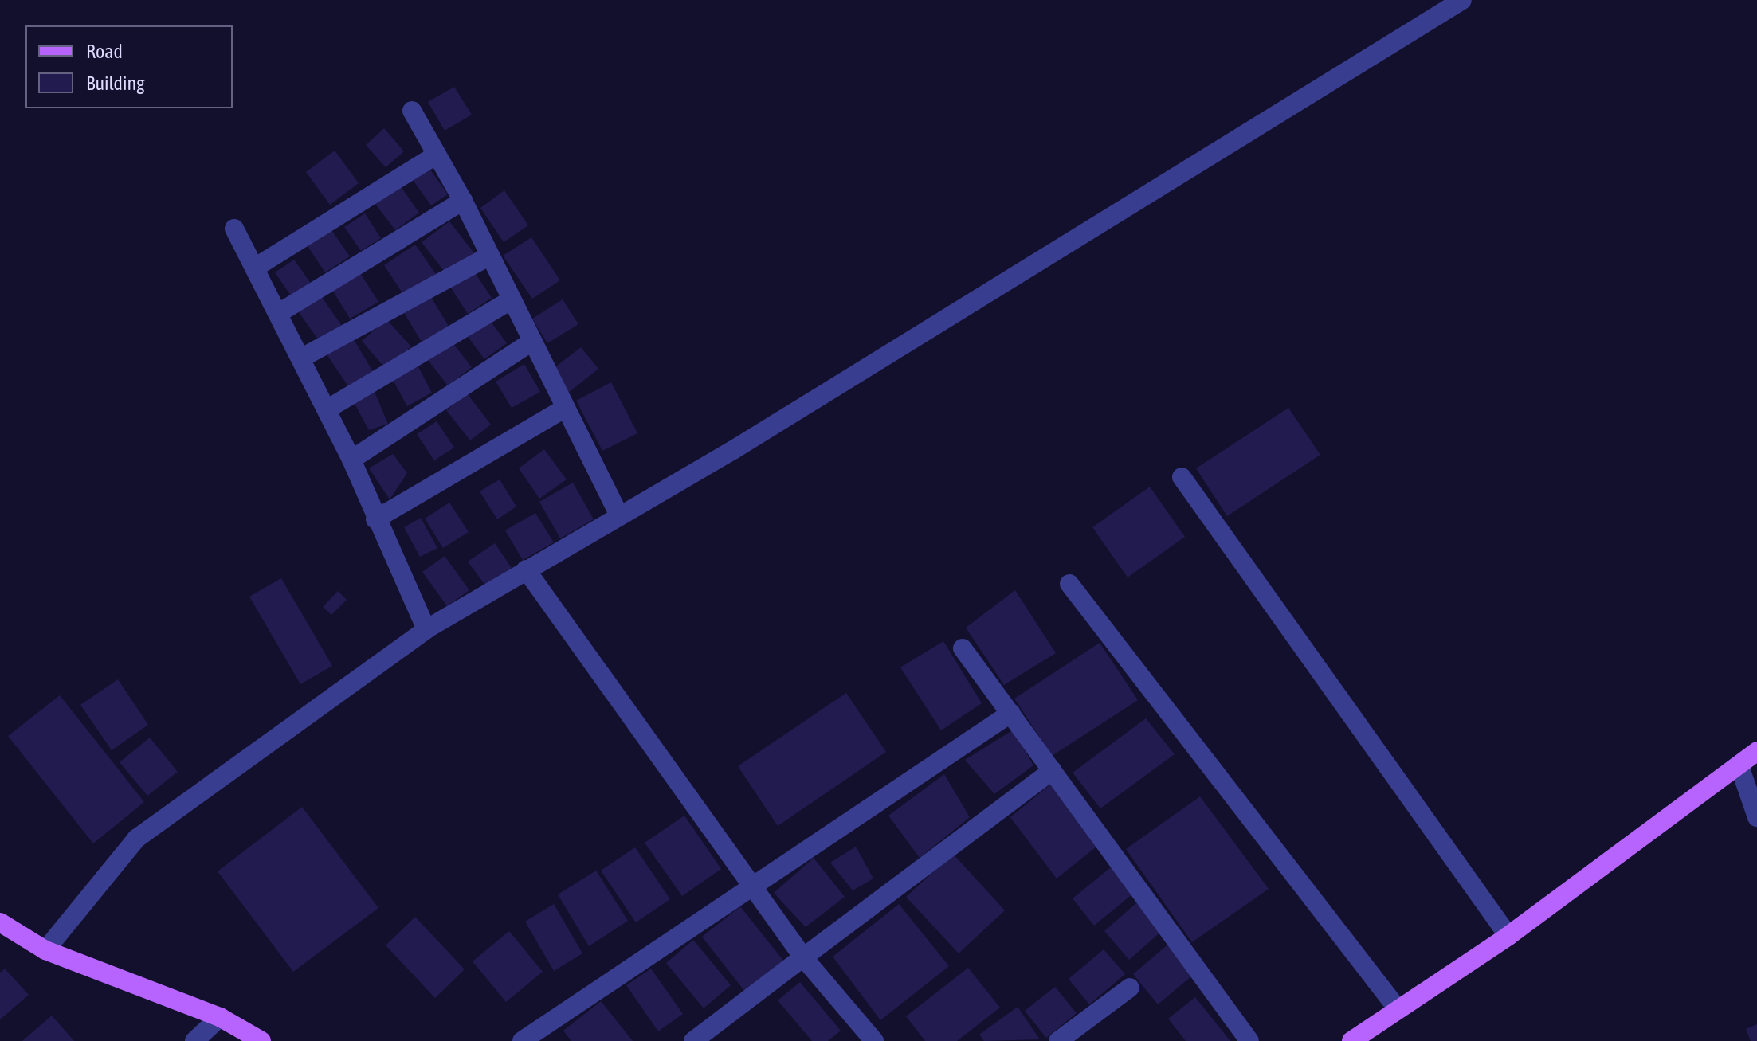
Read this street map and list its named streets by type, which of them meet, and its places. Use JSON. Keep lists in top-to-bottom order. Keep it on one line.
{"legend":["Road","Building"]}
